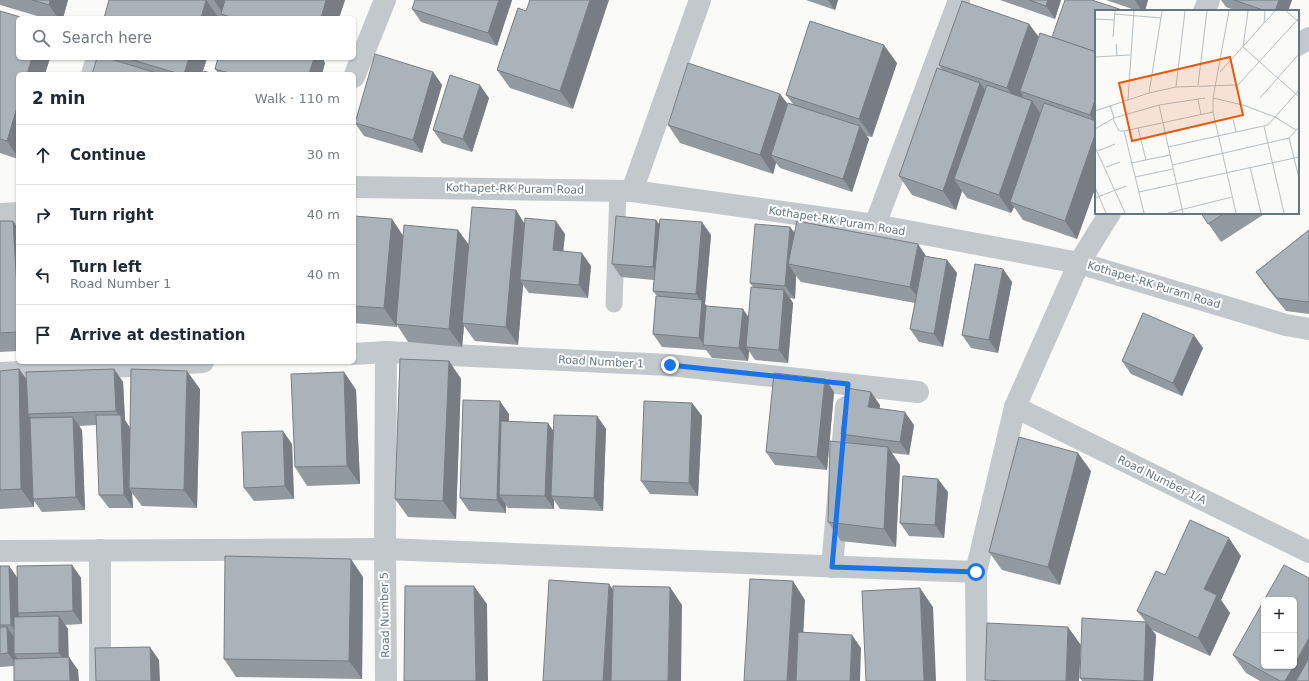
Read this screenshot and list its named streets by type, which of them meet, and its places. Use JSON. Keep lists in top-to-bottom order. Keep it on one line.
{"streets":{"street":["Kothapet-RK Puram Road","Road Number 1","Road Number 1/A","Road Number 5"]},"crossings":[["Road Number 1","Road Number 5"]],"page":{"search":"Search here","heading":["2 min","Walk · 110 m"],"list":[["Continue","30 m"],["Turn right","40 m"],["Turn left","Road Number 1","40 m"],"Arrive at destination"],"map_buttons":["+","−"]}}
